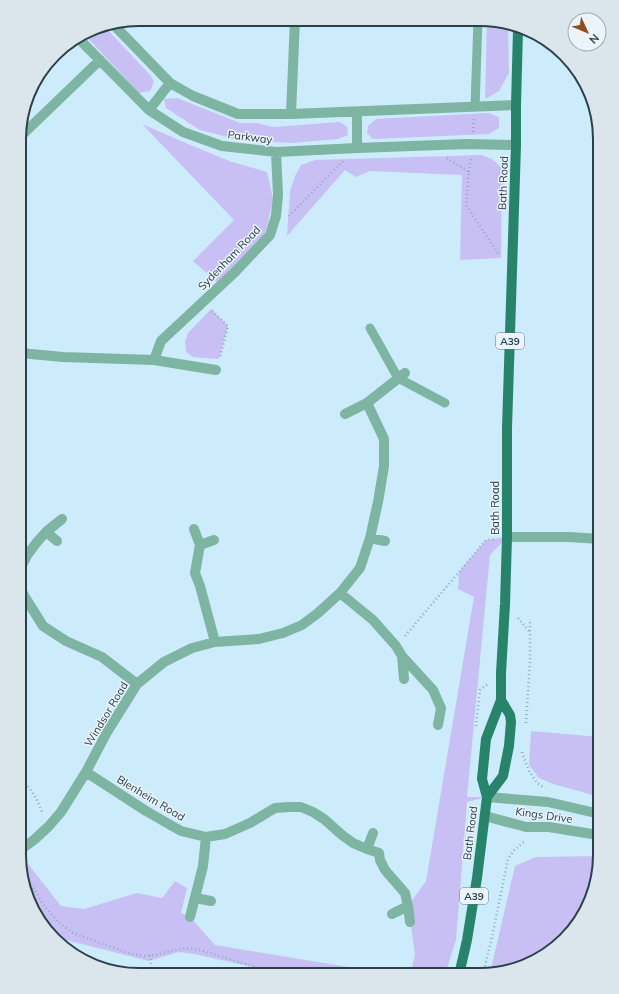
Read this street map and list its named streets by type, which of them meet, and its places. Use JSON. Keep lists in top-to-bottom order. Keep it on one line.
{"streets":{"main road":["Bath Road","A39"],"street":["Parkway","Sydenham Road","Windsor Road","Blenheim Road","Kings Drive"]},"crossings":[["Parkway","Bath Road"],["Parkway","Sydenham Road"],["Bath Road","Kings Drive"],["Windsor Road","Blenheim Road"]],"north":"bottom right"}
